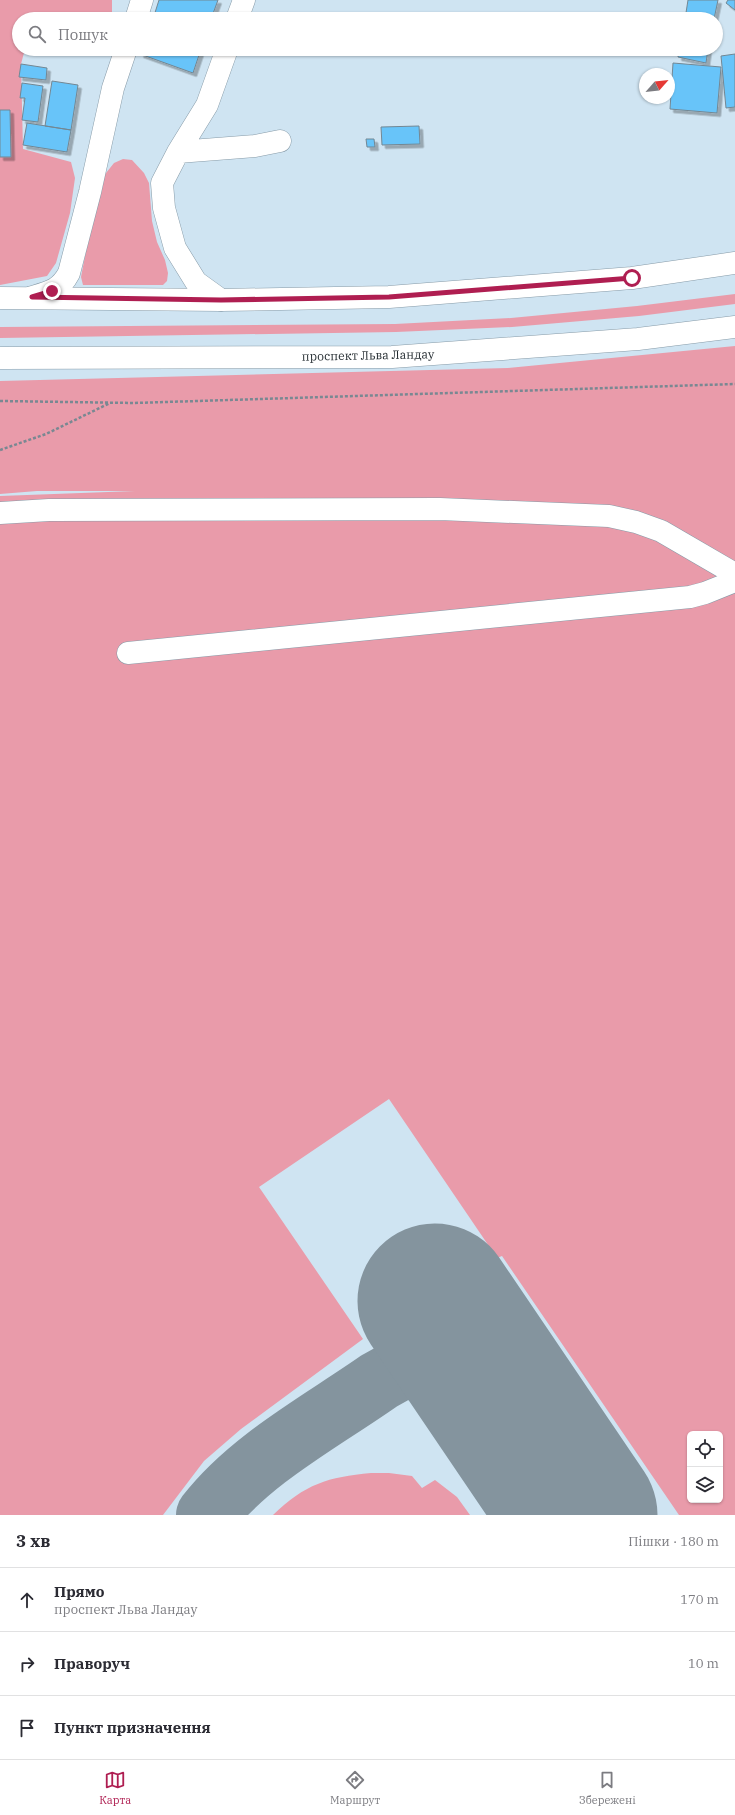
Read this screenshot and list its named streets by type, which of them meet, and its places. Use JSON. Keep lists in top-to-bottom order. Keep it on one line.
{"streets":{"main road":["проспект Льва Ландау"]},"north":"top right","page":{"search":"Пошук","heading":["3 хв","Пішки · 180 m"],"list":[["Прямо","проспект Льва Ландау","170 m"],["Праворуч","10 m"],"Пункт призначення"],"nav":["Карта","Маршрут","Збережені"]}}
